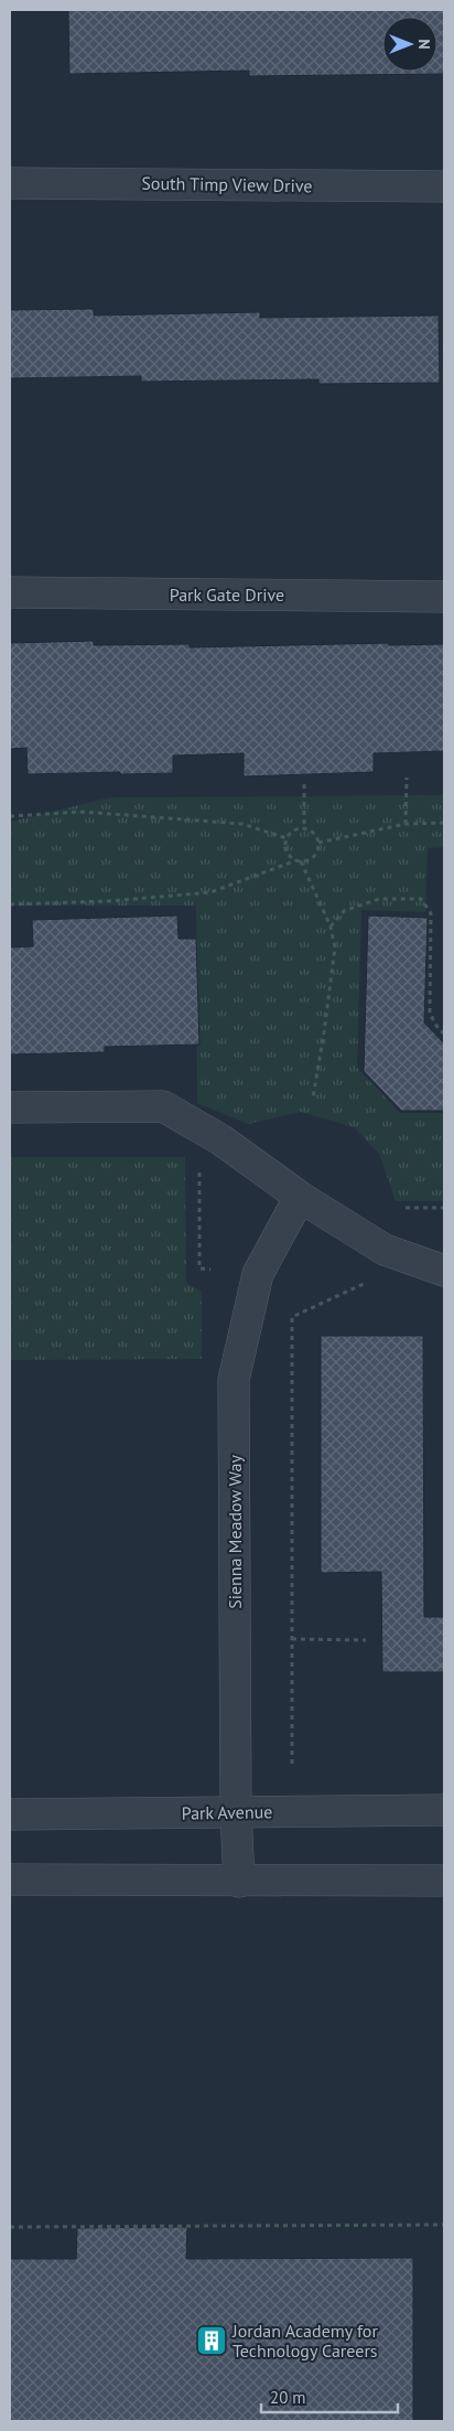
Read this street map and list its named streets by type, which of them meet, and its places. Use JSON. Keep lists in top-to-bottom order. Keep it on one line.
{"streets":{"street":["South Timp View Drive","Park Gate Drive","Sienna Meadow Way","Park Avenue"]},"crossings":[["Sienna Meadow Way","Park Avenue"]],"places":{"building":["Jordan Academy for Technology Careers"]},"scale_bar":"20 m","north":"right"}
